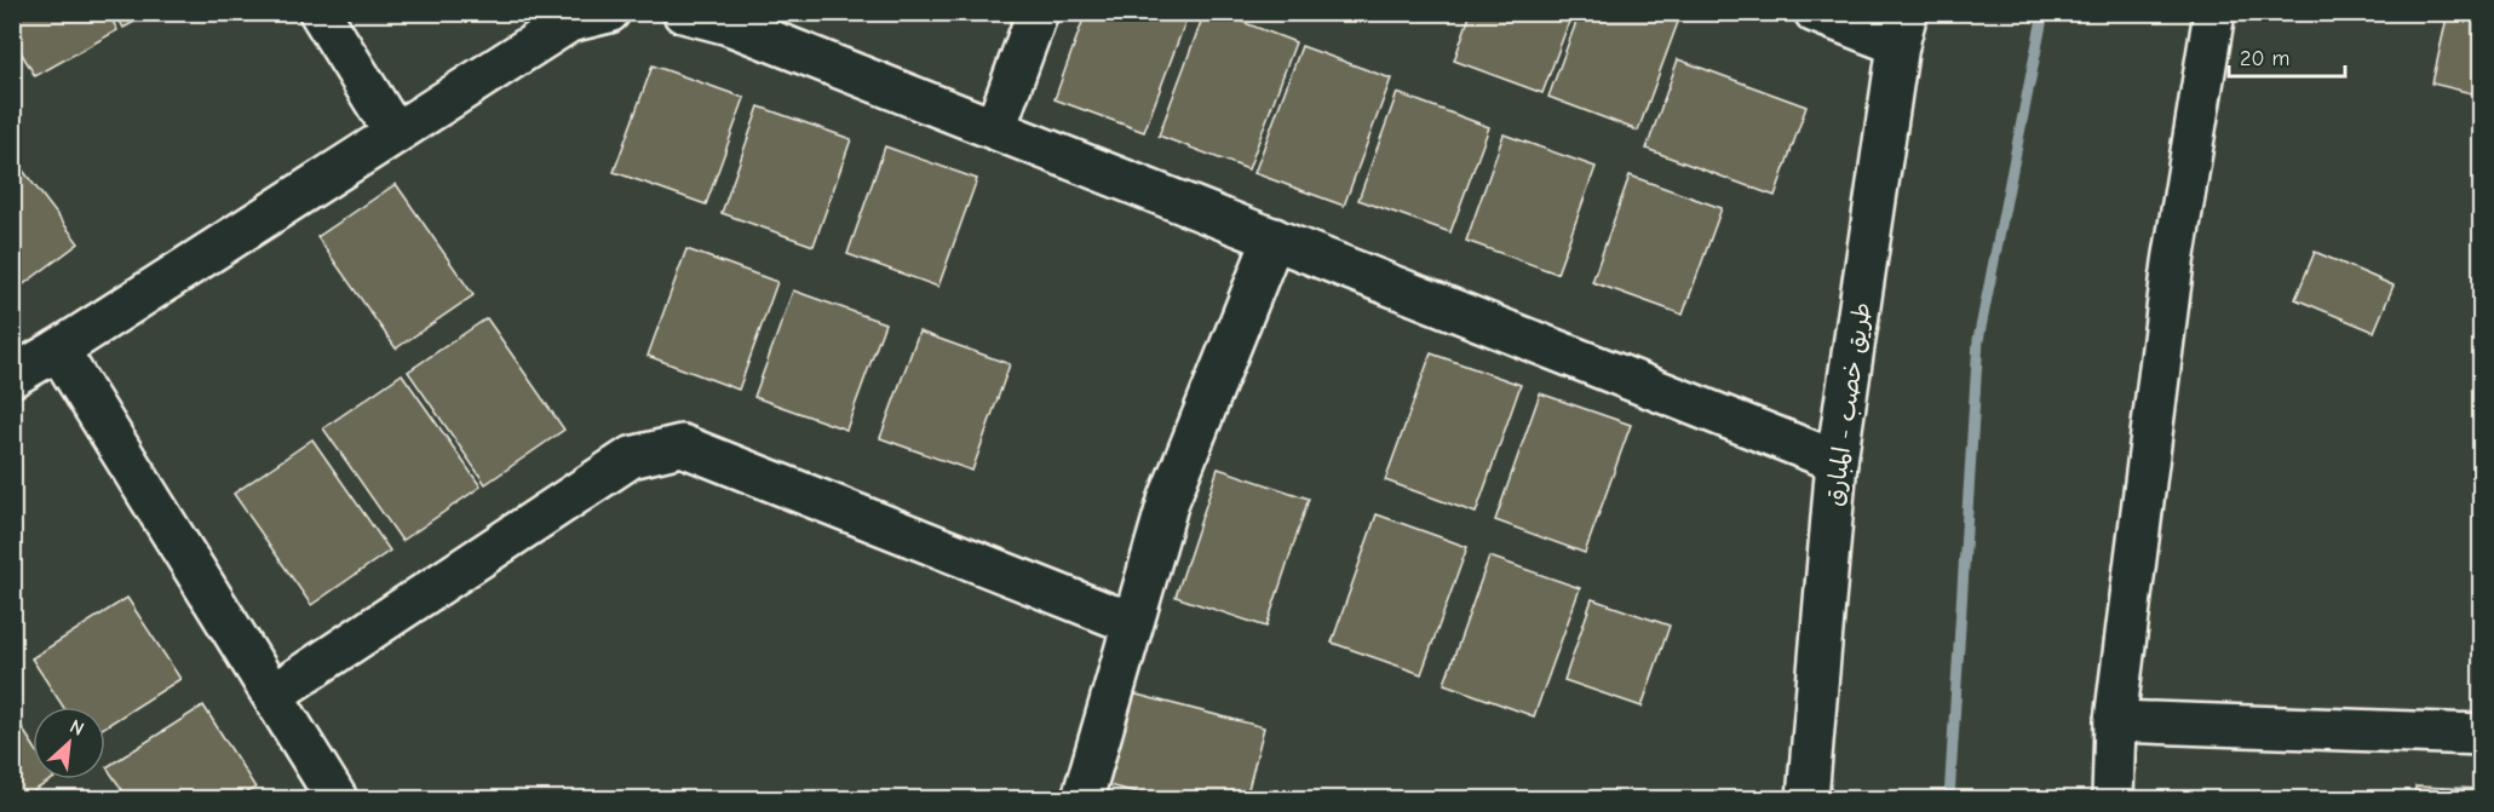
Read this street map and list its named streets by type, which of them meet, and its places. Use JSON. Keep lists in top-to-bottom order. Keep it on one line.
{"streets":{"street":["طريق خصب - المبارق"]},"scale_bar":"20 m","north":"top right"}
